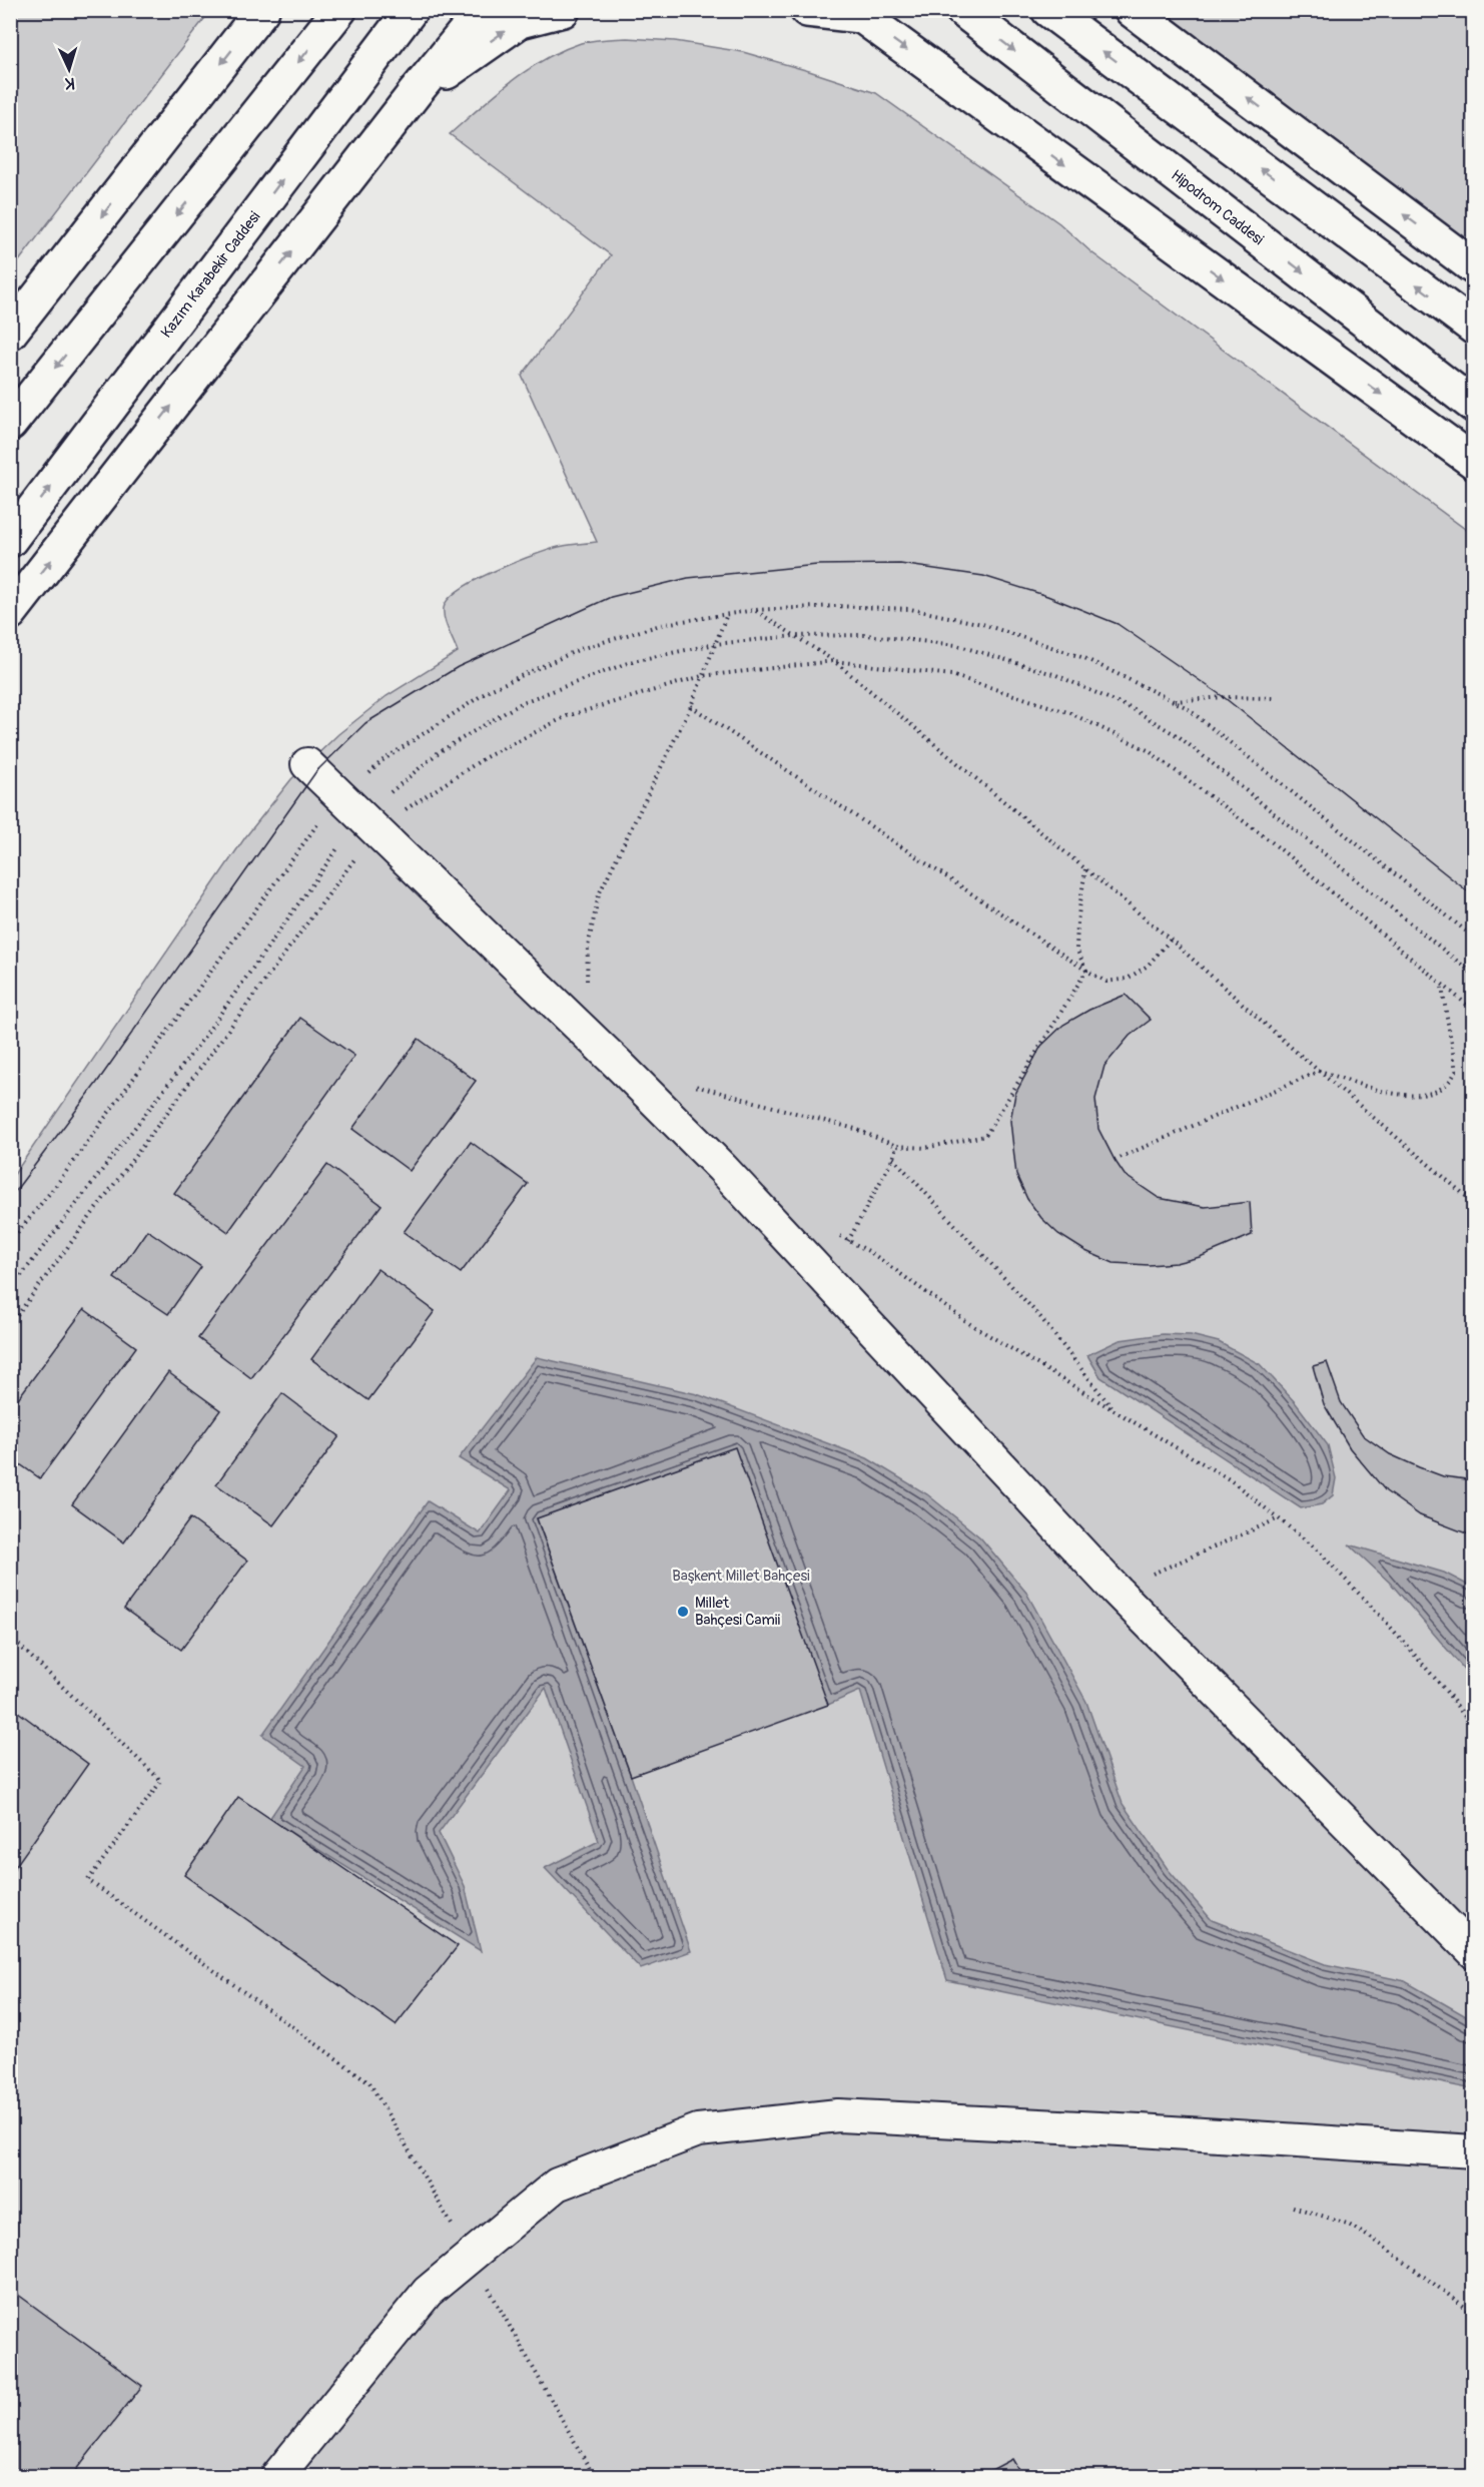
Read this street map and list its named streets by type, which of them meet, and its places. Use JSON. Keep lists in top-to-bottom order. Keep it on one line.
{"streets":{"main road":["Hipodrom Caddesi","Kazım Karabekir Caddesi"]},"parks":["Başkent Millet Bahçesi"],"places":["Millet Bahçesi Camii"],"north":"bottom"}
